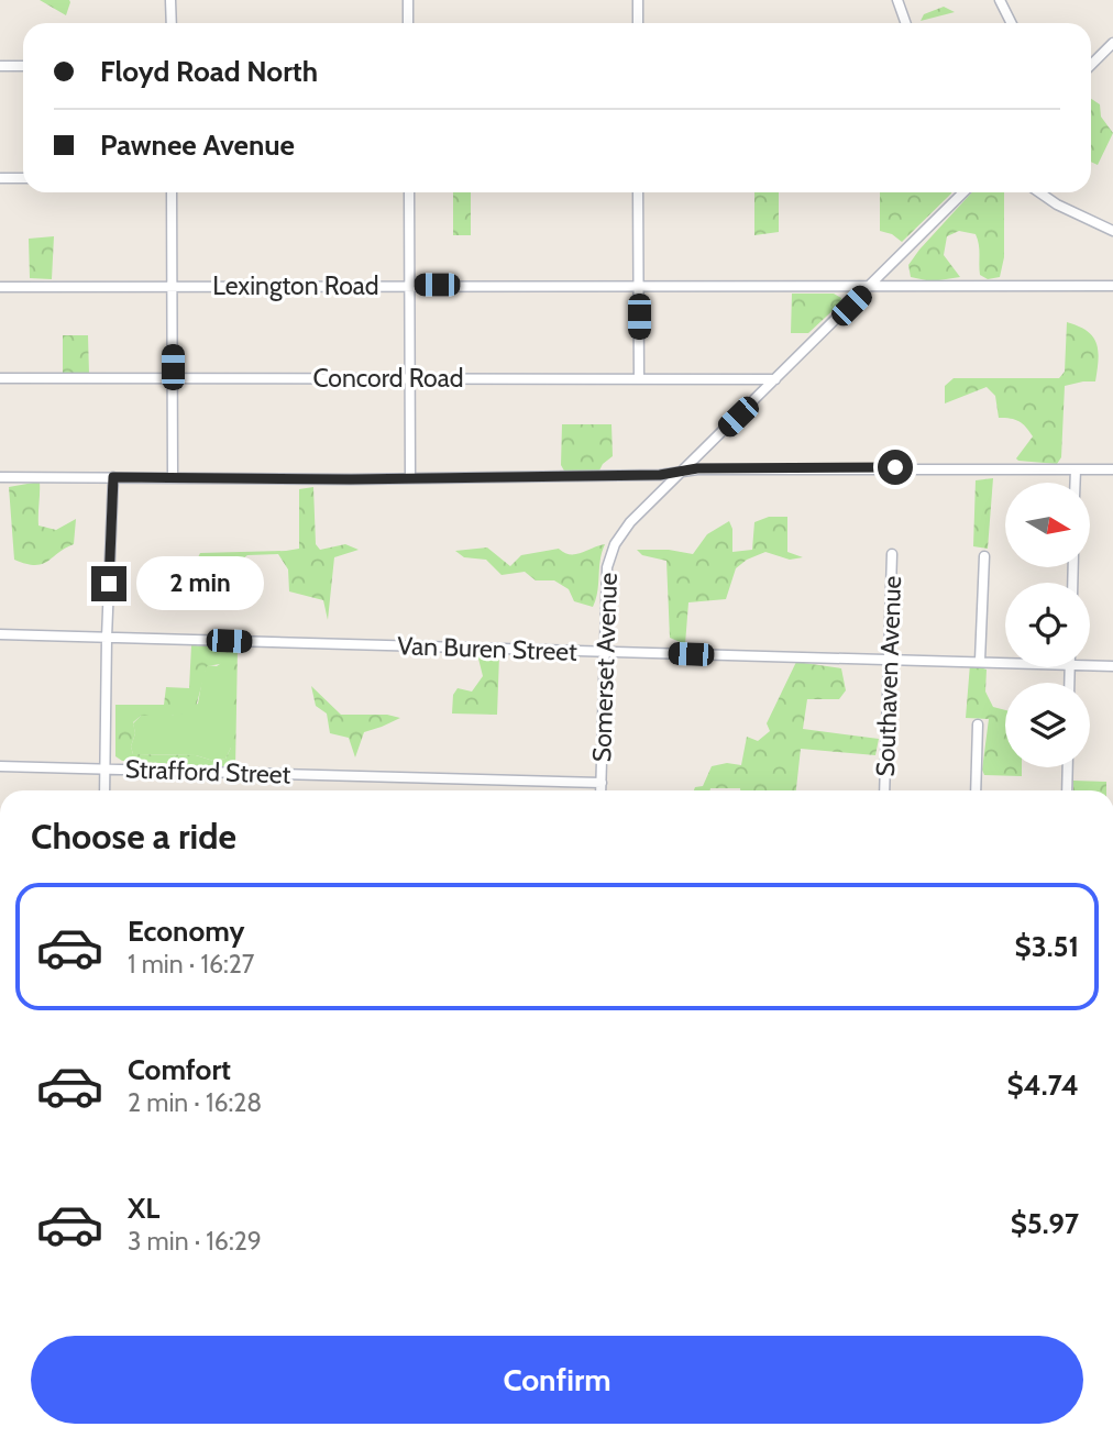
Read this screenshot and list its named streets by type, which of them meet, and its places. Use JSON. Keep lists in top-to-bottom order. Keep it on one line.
{"streets":{"street":["Lexington Road","Concord Road","Van Buren Street","Somerset Avenue","Southaven Avenue","Strafford Street"]},"crossings":[["Lexington Road","Somerset Avenue"],["Concord Road","Somerset Avenue"],["Van Buren Street","Somerset Avenue"],["Van Buren Street","Southaven Avenue"],["Somerset Avenue","Strafford Street"]],"north":"right","page":{"banner":["Floyd Road North","Pawnee Avenue"],"bubble":"2 min","heading":"Choose a ride","list":[{"name":"Economy","note":"1 min · 16:27","value":"$3.51"},{"name":"Comfort","note":"2 min · 16:28","value":"$4.74"},{"name":"XL","note":"3 min · 16:29","value":"$5.97"}],"buttons":"Confirm"}}
